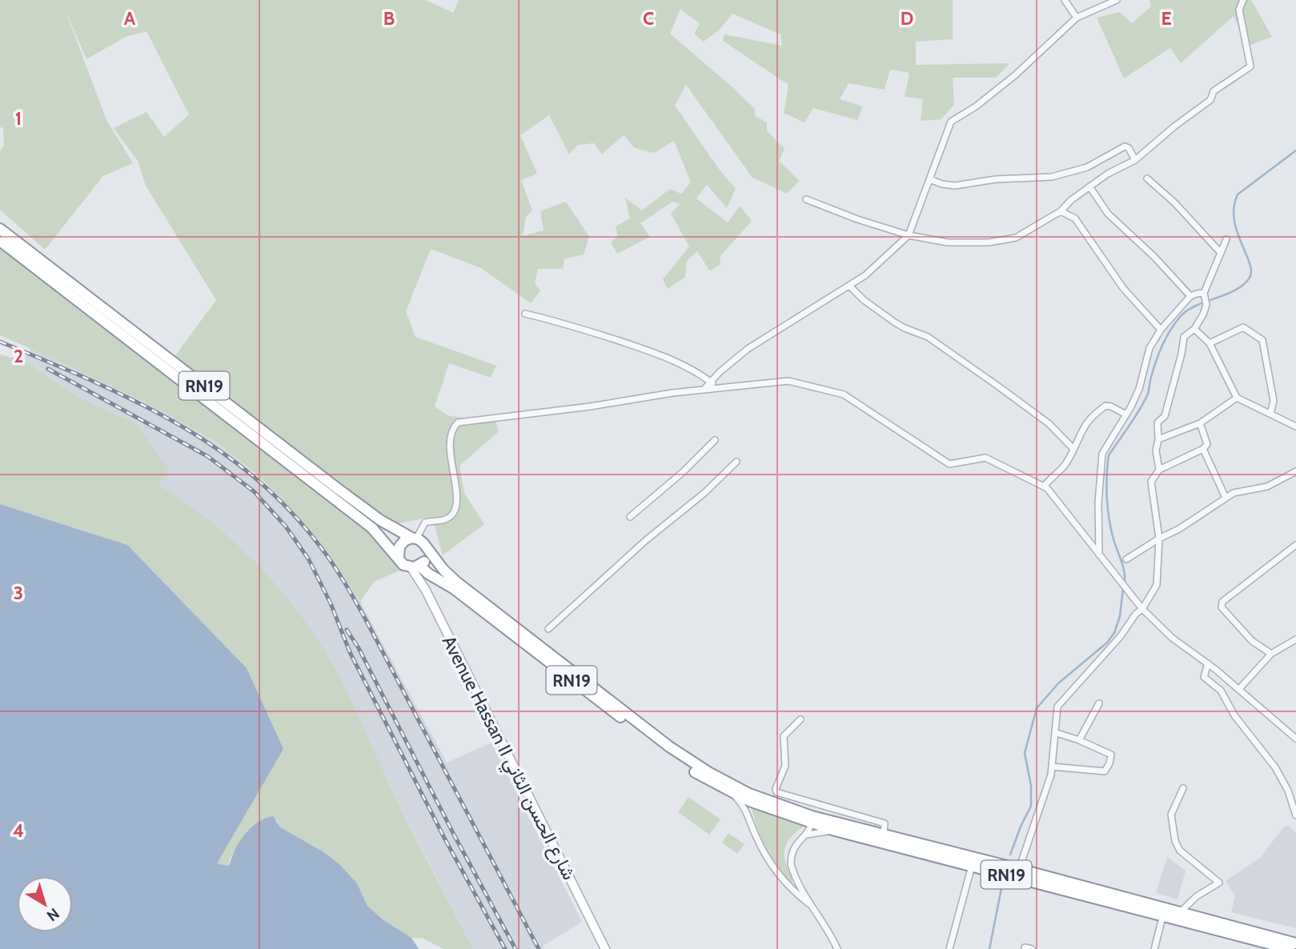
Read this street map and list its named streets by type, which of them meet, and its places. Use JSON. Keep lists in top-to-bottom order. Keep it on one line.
{"streets":{"highway":["RN19"],"street":["Avenue Hassan II شارع الحسن الثاني"]},"crossings":[["RN19","Avenue Hassan II شارع الحسن الثاني"]],"north":"bottom right","grid":{"columns":["A","B","C","D","E"],"rows":["1","2","3","4"]}}
